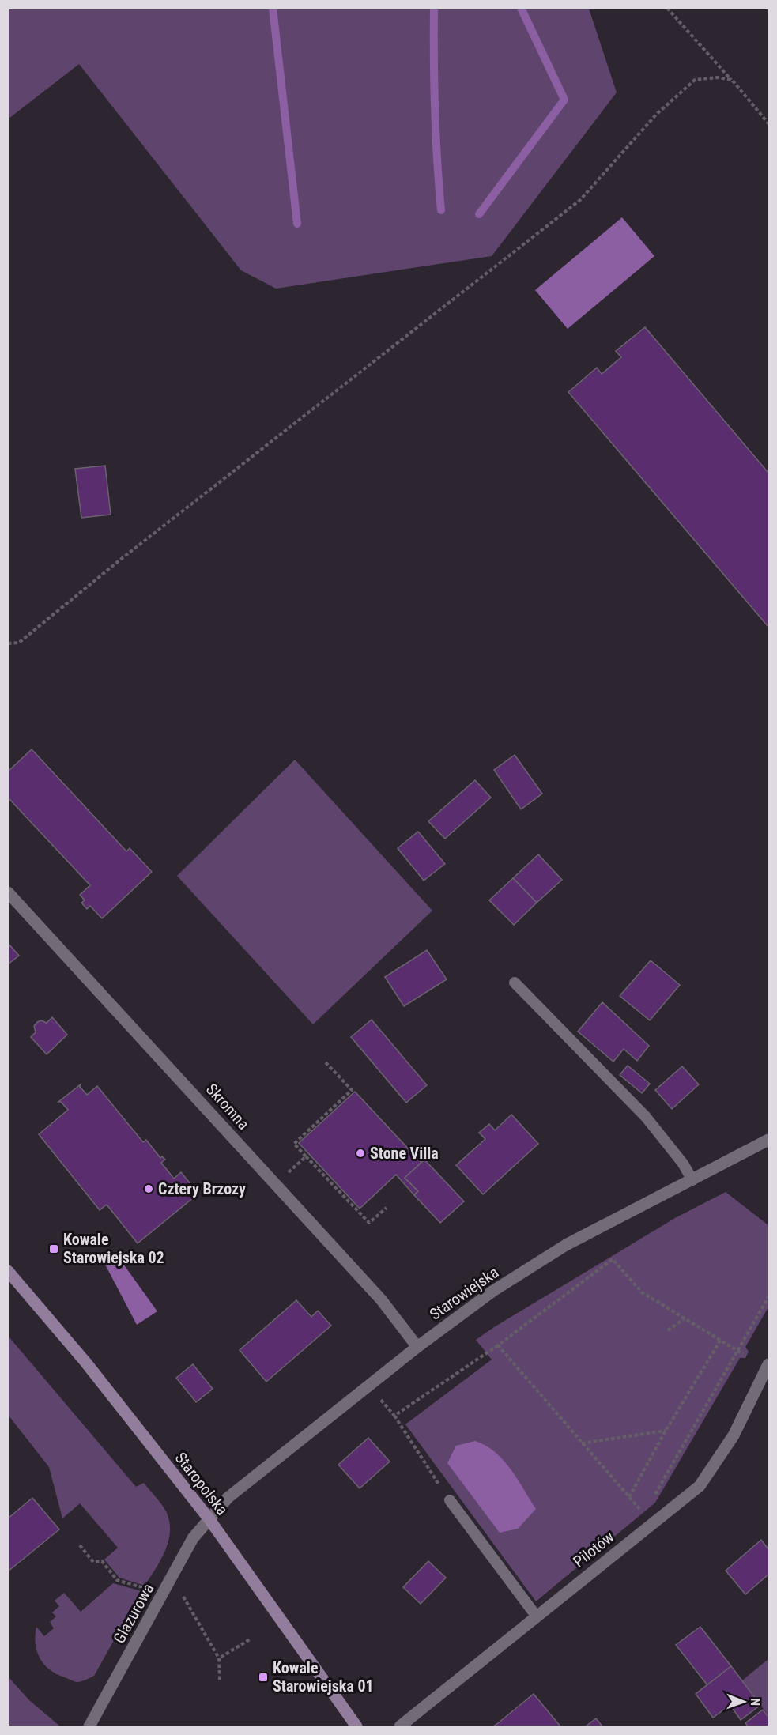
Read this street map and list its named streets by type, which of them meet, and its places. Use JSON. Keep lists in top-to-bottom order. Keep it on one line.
{"streets":{"main road":["Staropolska"],"street":["Skromna","Starowiejska","Pilotów","Glazurowa"]},"crossings":[["Skromna","Starowiejska"],["Starowiejska","Staropolska"],["Starowiejska","Glazurowa"],["Staropolska","Glazurowa"]],"places":{"other":["Stone Villa","Cztery Brzozy"],"transit":["Kowale Starowiejska 02","Kowale Starowiejska 01"]},"north":"right"}
